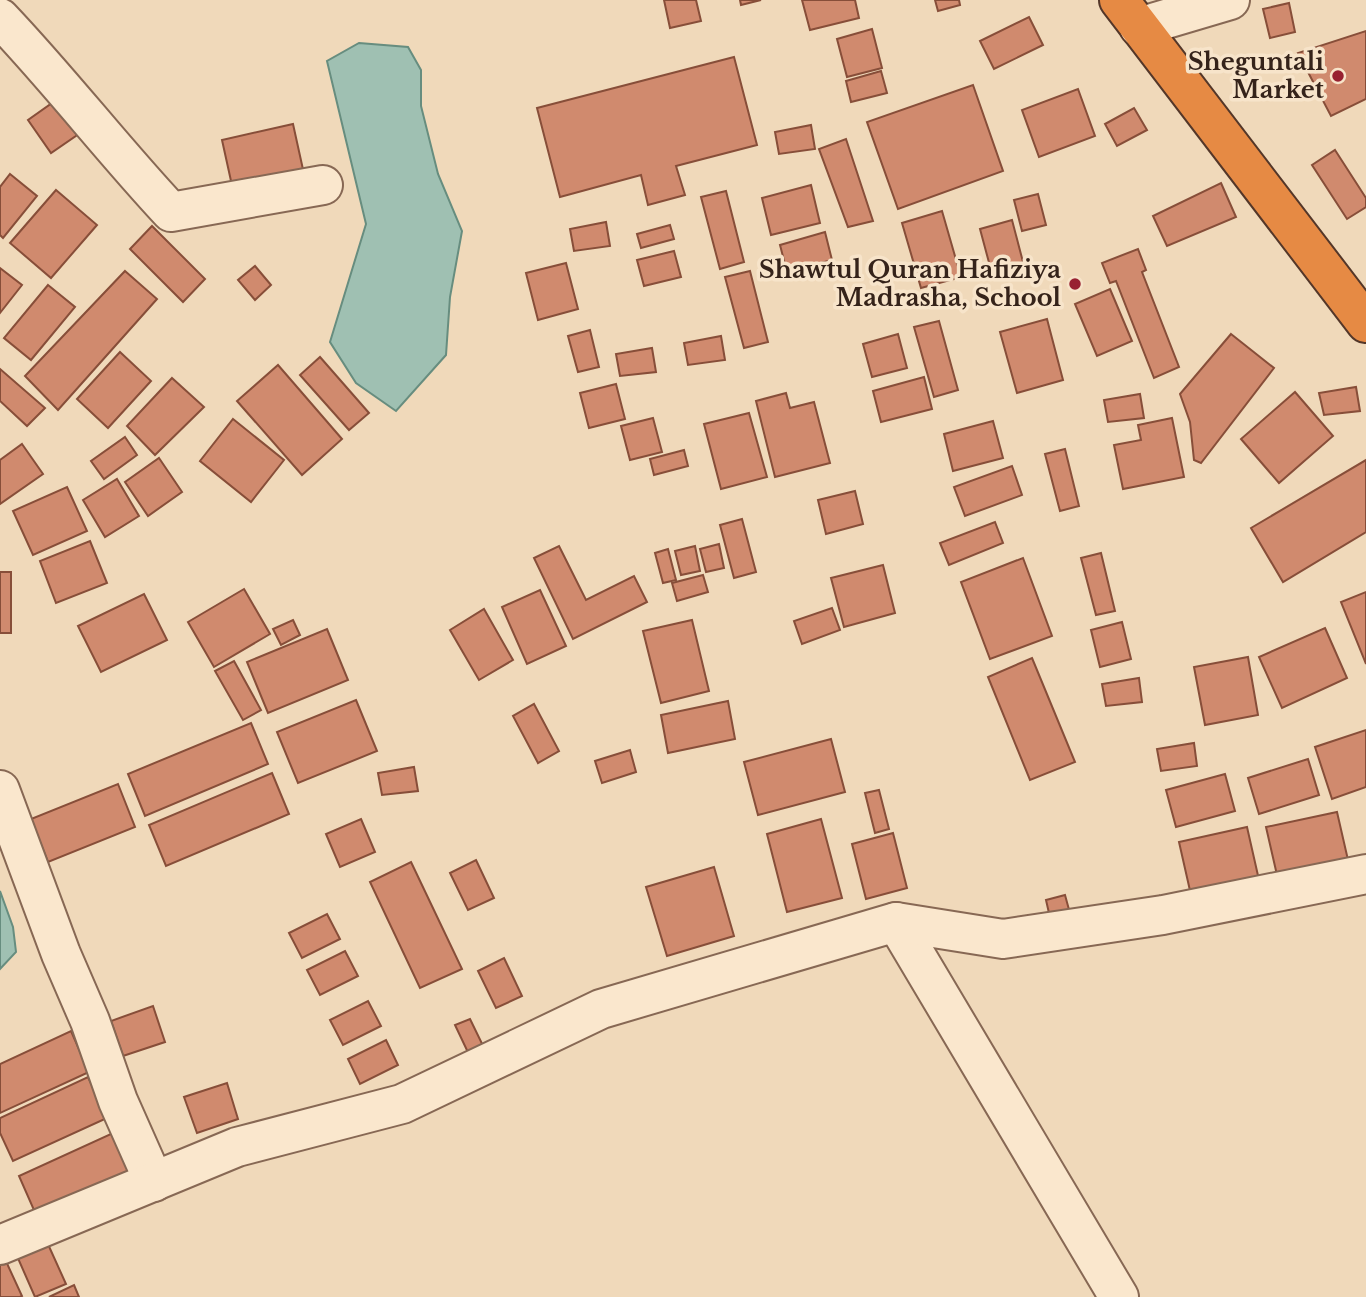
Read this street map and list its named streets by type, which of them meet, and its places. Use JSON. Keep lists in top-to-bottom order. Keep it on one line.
{"places":["Sheguntali Market","Shawtul Quran Hafiziya Madrasha, School"]}
